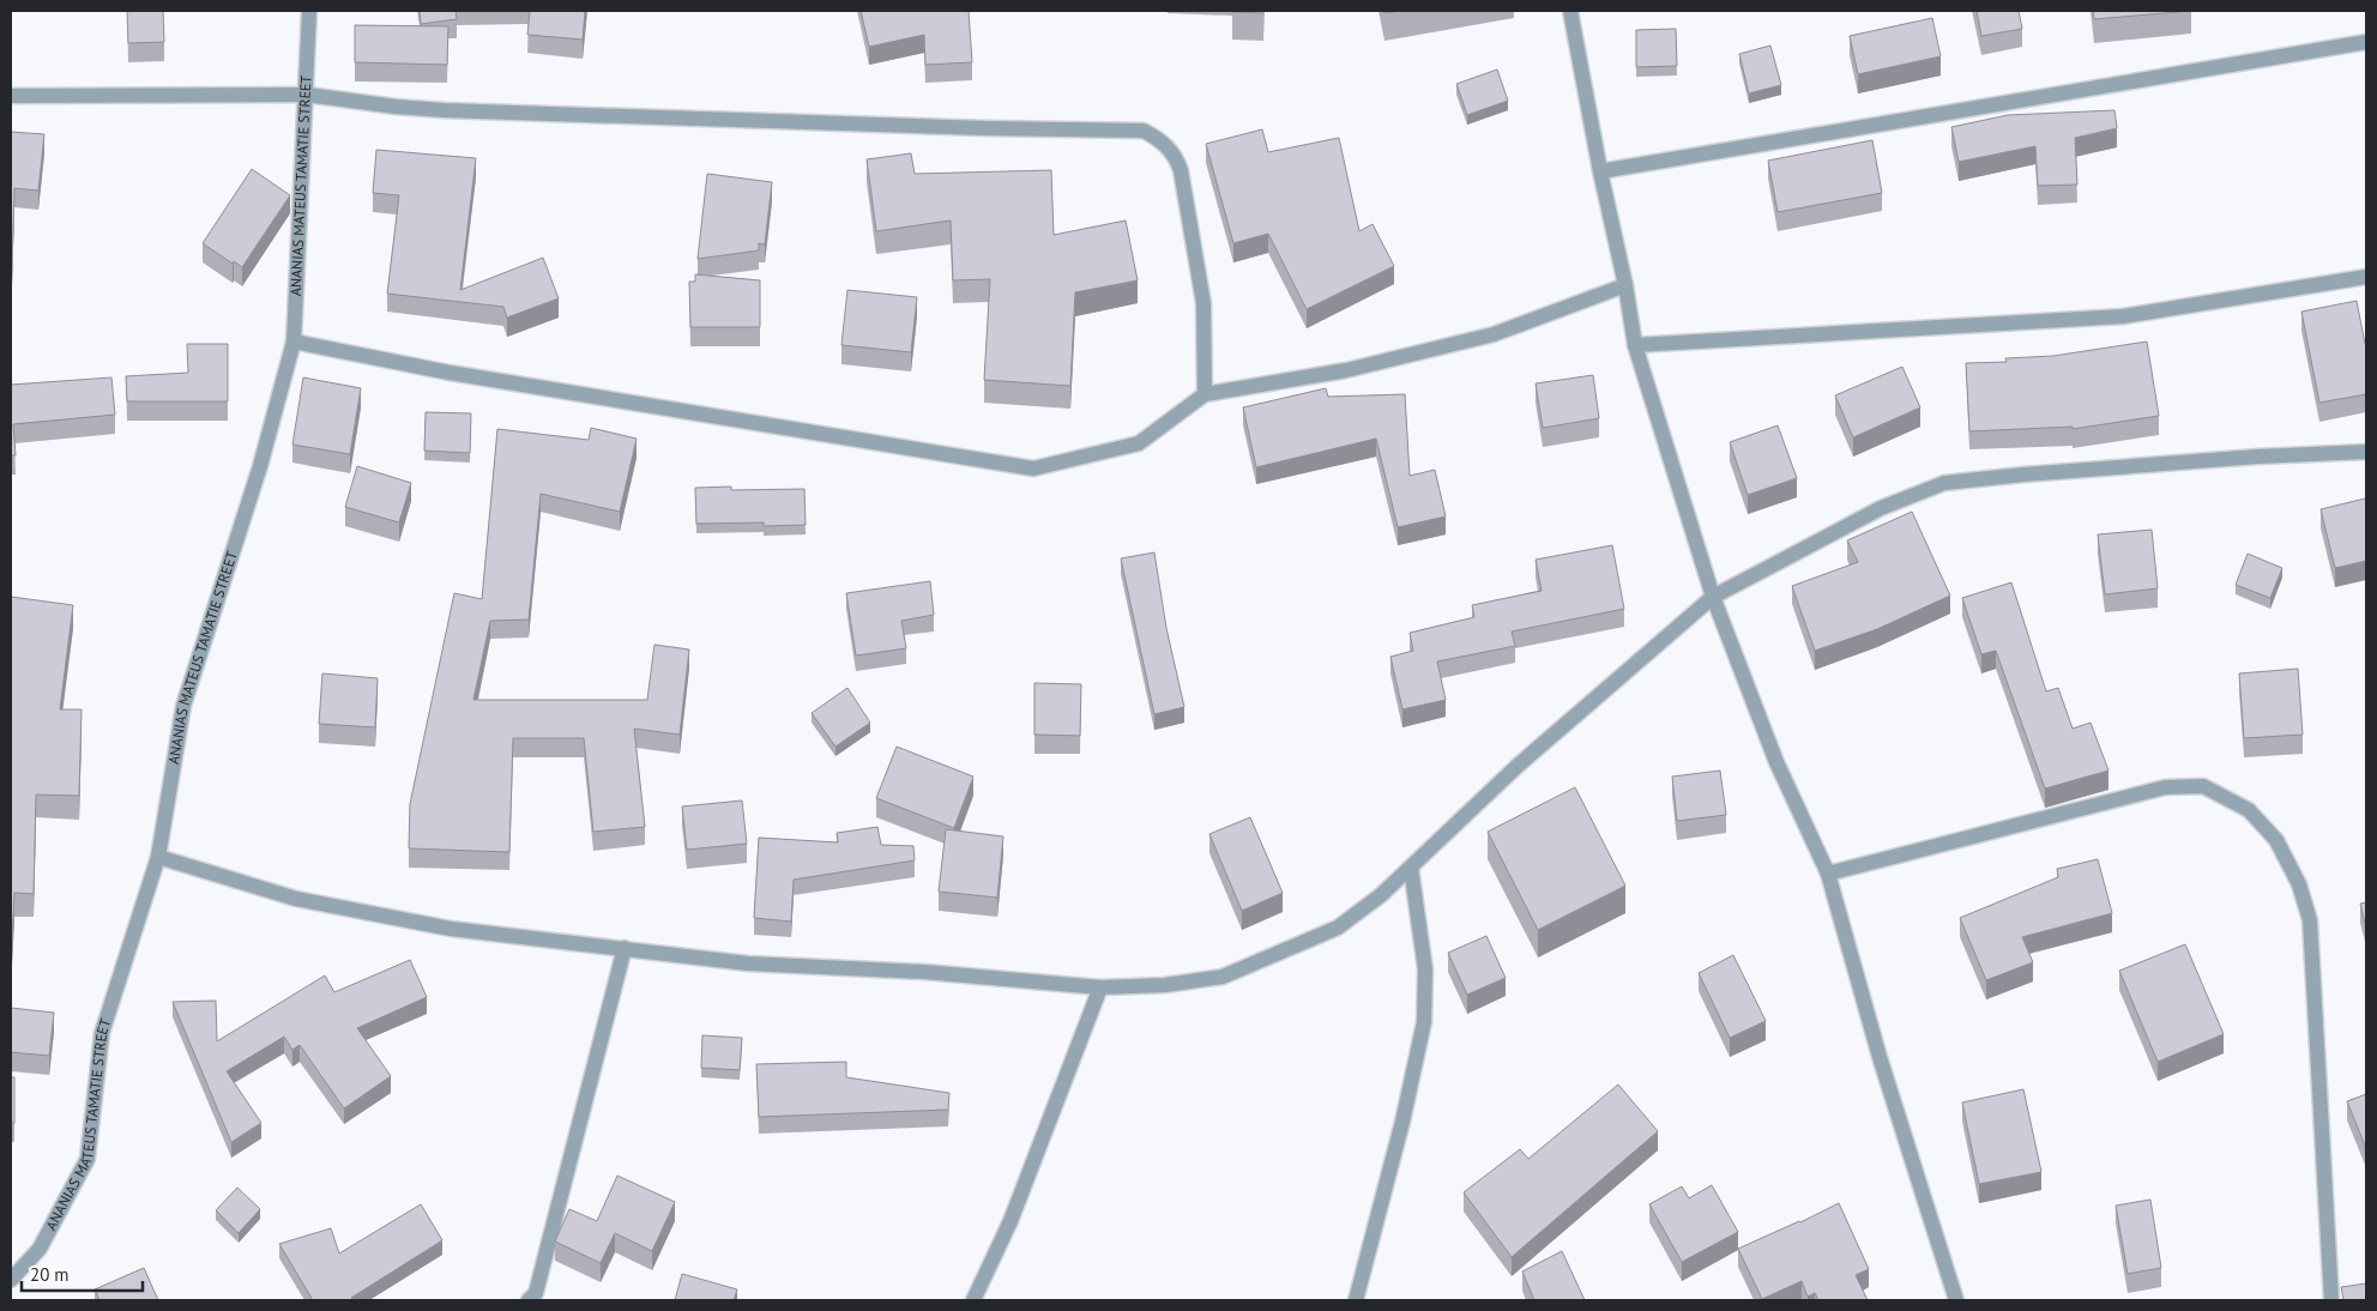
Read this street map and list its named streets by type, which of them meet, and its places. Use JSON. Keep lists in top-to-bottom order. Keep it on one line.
{"streets":{"street":["ANANIAS MATEUS TAMATIE STREET"]},"scale_bar":"20 m"}
